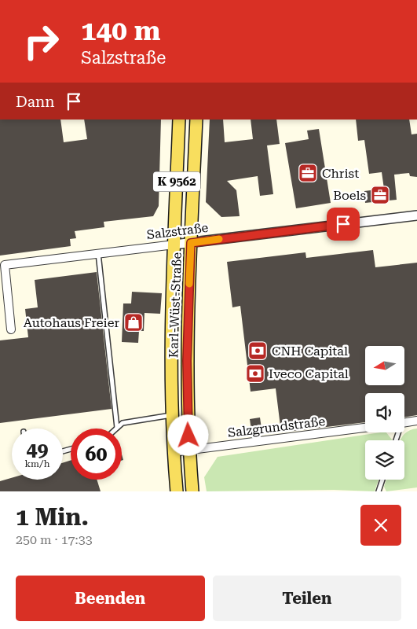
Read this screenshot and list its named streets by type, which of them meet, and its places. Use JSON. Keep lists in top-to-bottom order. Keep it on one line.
{"streets":{"main road":["K 9562","Karl-Wüst-Straße"],"street":["Salzstraße","Salzgrundstraße"]},"crossings":[["Salzstraße","Karl-Wüst-Straße"],["Karl-Wüst-Straße","Salzgrundstraße"]],"places":{"office":["Christ","Boels"],"shop":["Autohaus Freier"],"bank":["CNH Capital","Iveco Capital"]},"north":"left","page":{"turn":["140 m","Salzstraße"],"then":"Dann","speed":"49 km/h","limit":"60","heading":["1 Min.","250 m · 17:33"],"buttons":["Beenden","Teilen"]}}
